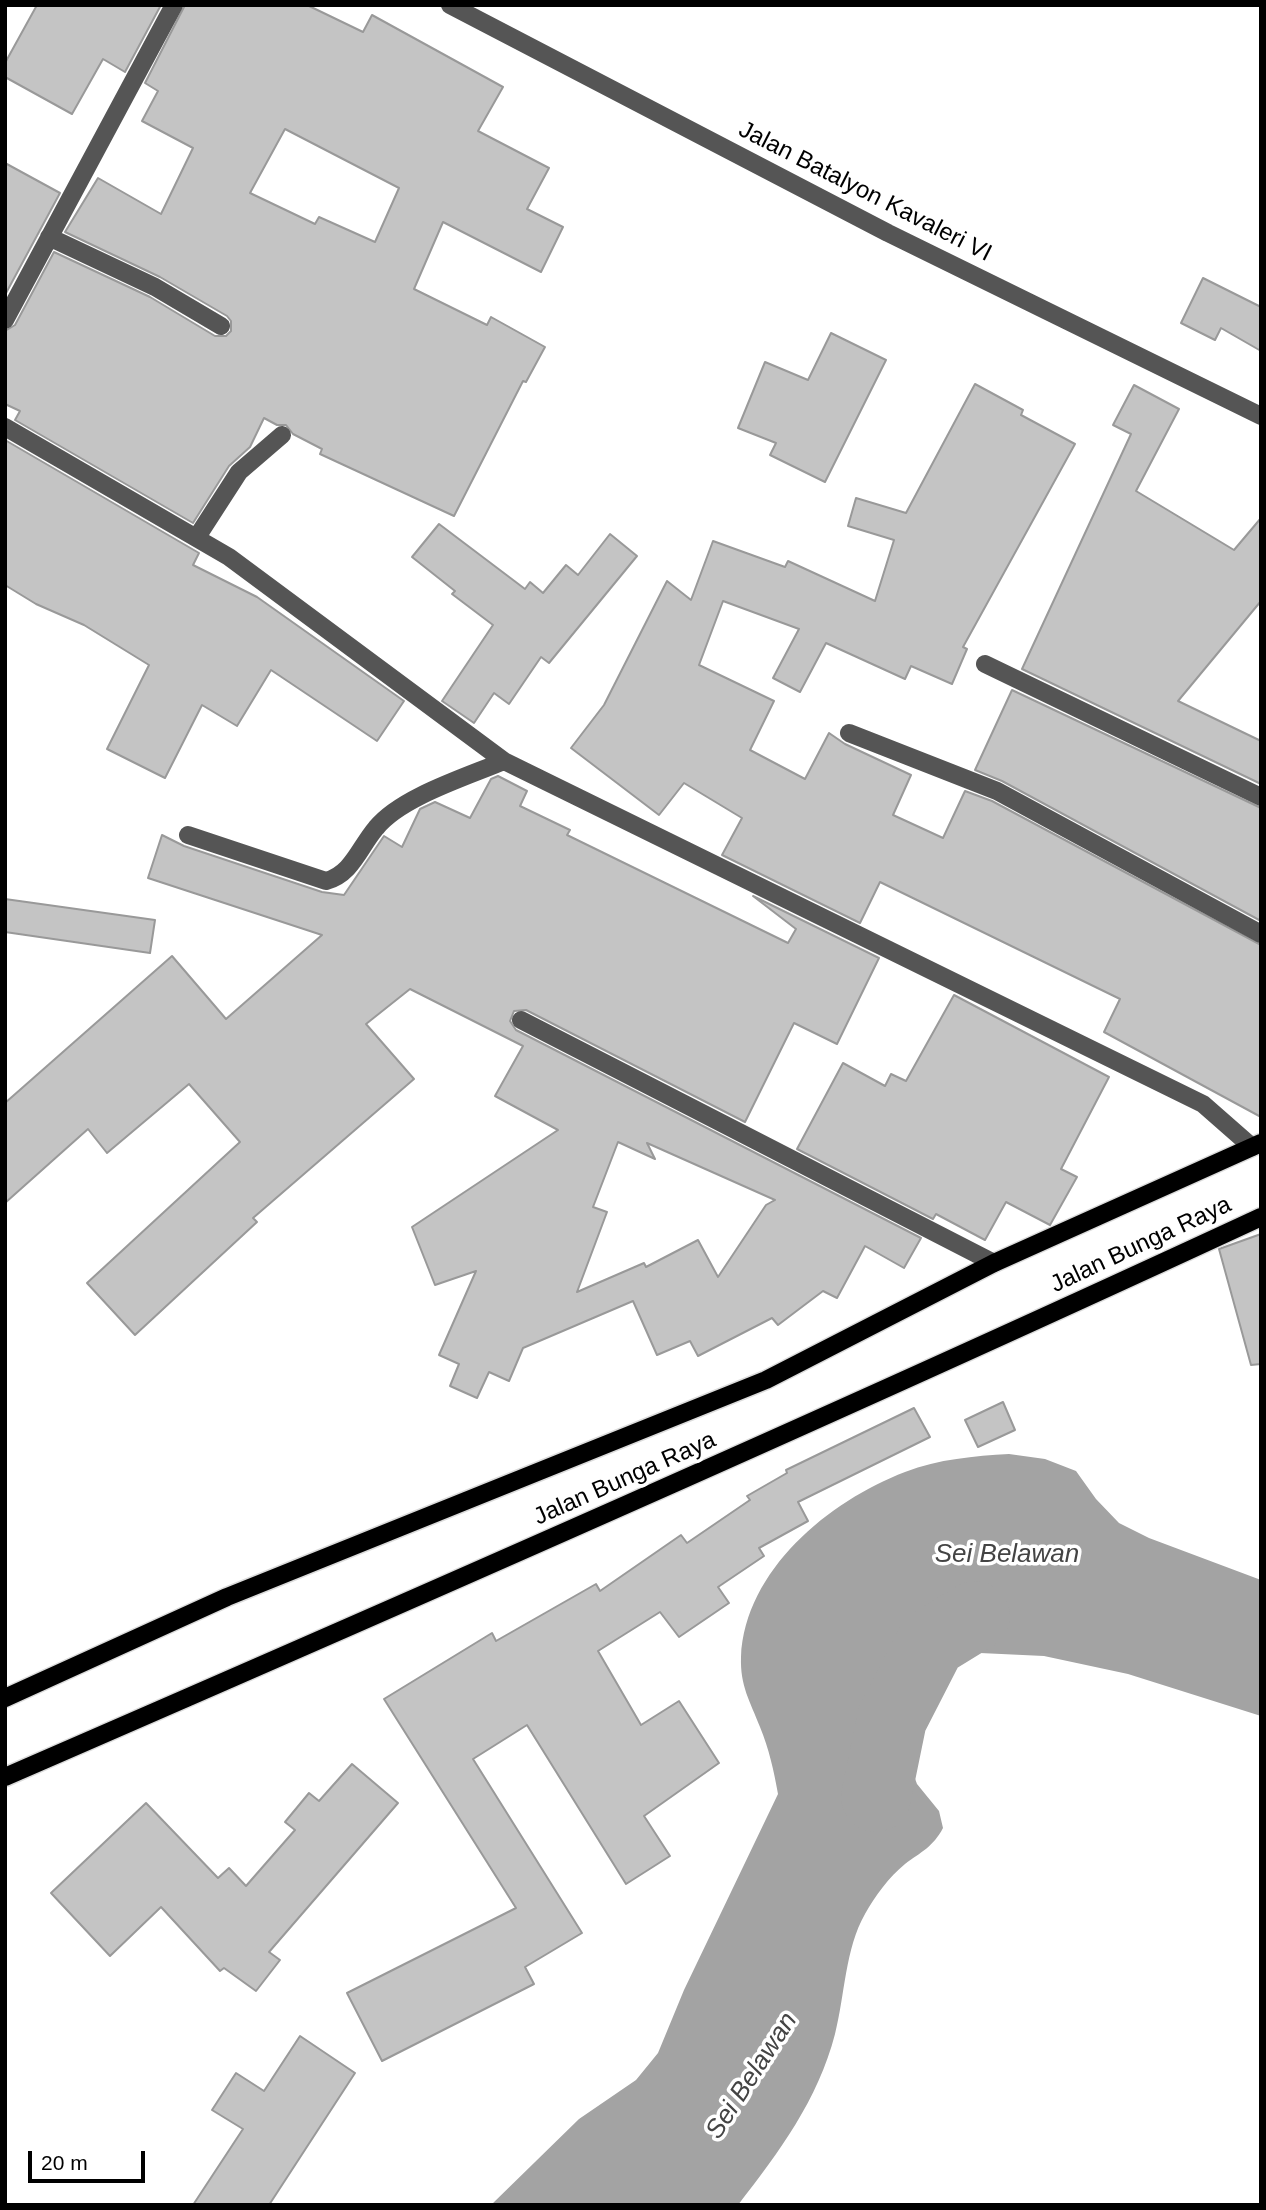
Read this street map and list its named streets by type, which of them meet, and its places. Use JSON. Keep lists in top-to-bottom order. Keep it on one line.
{"streets":{"main road":["Jalan Bunga Raya"],"street":["Jalan Batalyon Kavaleri VI"]},"water":["Sei Belawan"],"scale_bar":"20 m"}
